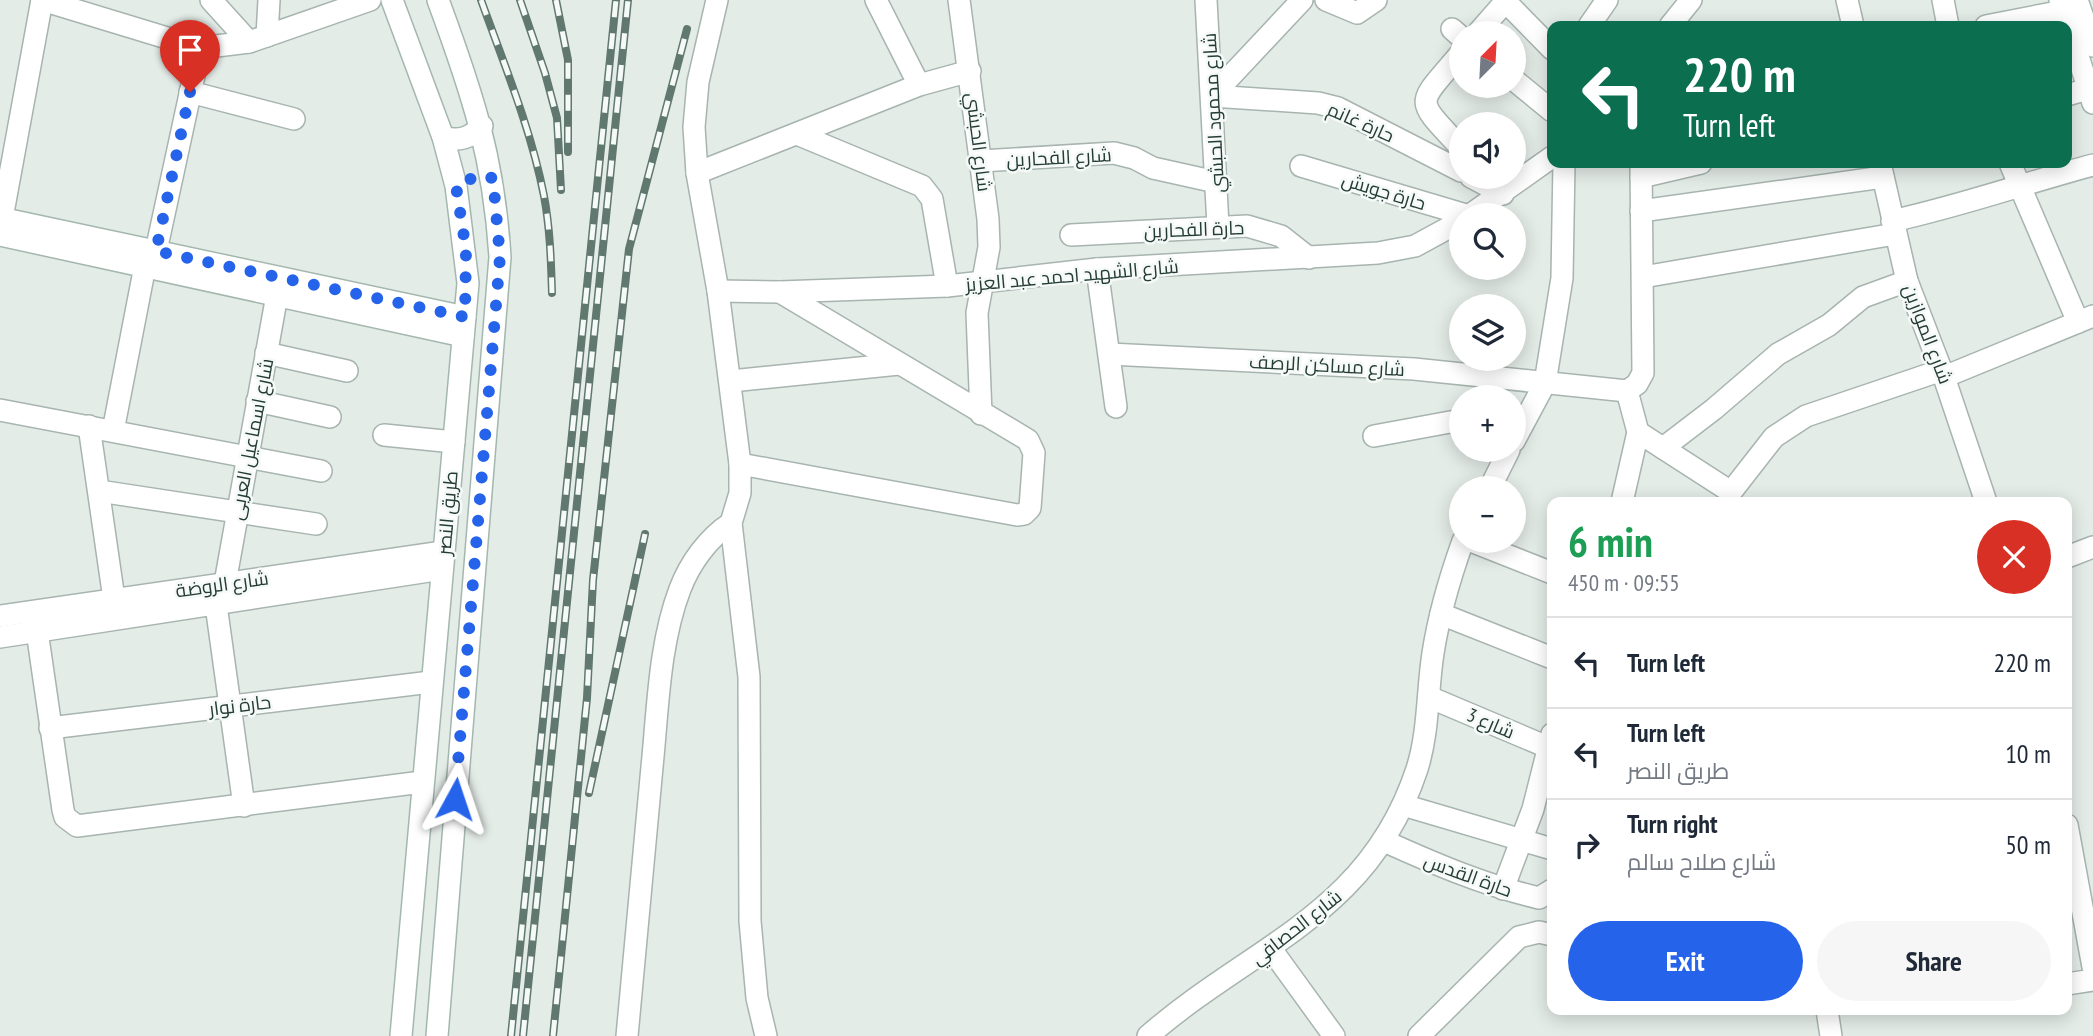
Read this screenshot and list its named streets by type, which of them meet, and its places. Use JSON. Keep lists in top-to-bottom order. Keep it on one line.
{"streets":{"street":["شارع محمود الحبشي","حارة غانم","شارع الحبشي","شارع الفحارين","حارة جويش","حارة الفحارين","شارع الشهيد احمد عبد العزيز","شارع الموازين","شارع مساكن الرصف","شارع اسماعيل العربى","طريق النصر","شارع الروضة","حارة نوار","شارع 3","حارة القدس","شارع الحصافي"]},"crossings":[["شارع محمود الحبشي","حارة غانم"],["شارع محمود الحبشي","شارع الفحارين"],["شارع محمود الحبشي","حارة الفحارين"],["شارع الحبشي","شارع الفحارين"],["شارع الحبشي","شارع الشهيد احمد عبد العزيز"],["حارة الفحارين","شارع الشهيد احمد عبد العزيز"],["شارع اسماعيل العربى","شارع الروضة"],["طريق النصر","شارع الروضة"],["طريق النصر","حارة نوار"],["شارع 3","شارع الحصافي"],["حارة القدس","شارع الحصافي"]],"north":"top right","page":{"map_buttons":["+","−"],"turn":["220 m","Turn left"],"heading":["6 min","450 m · 09:55"],"list":[{"name":"Turn left","value":"220 m"},{"name":"Turn left","note":"طريق النصر","value":"10 m"},{"name":"Turn right","note":"شارع صلاح سالم","value":"50 m"}],"buttons":["Exit","Share"]}}
